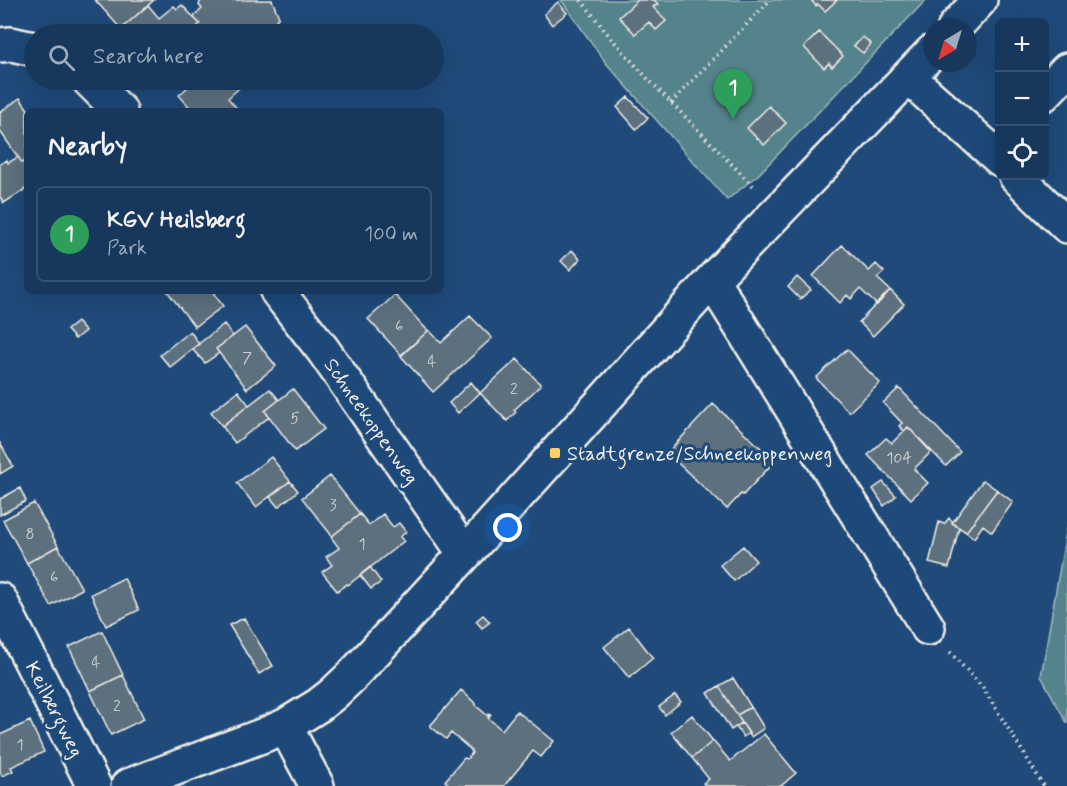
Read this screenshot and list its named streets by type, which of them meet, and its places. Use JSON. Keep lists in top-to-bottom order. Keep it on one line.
{"streets":{"street":["Schneekoppenweg","Keilbergweg"]},"places":{"transit":["Stadtgrenze/Schneekoppenweg"]},"house_numbers":["6","7","4","2","5","104","3","8","1","6","4","2","1"],"north":"bottom left","page":{"map_buttons":["+","−"],"search":"Search here","pins":"1","heading":"Nearby","list":[{"mark":"1","name":"KGV Heilsberg","note":"Park","value":"100 m"}]}}
